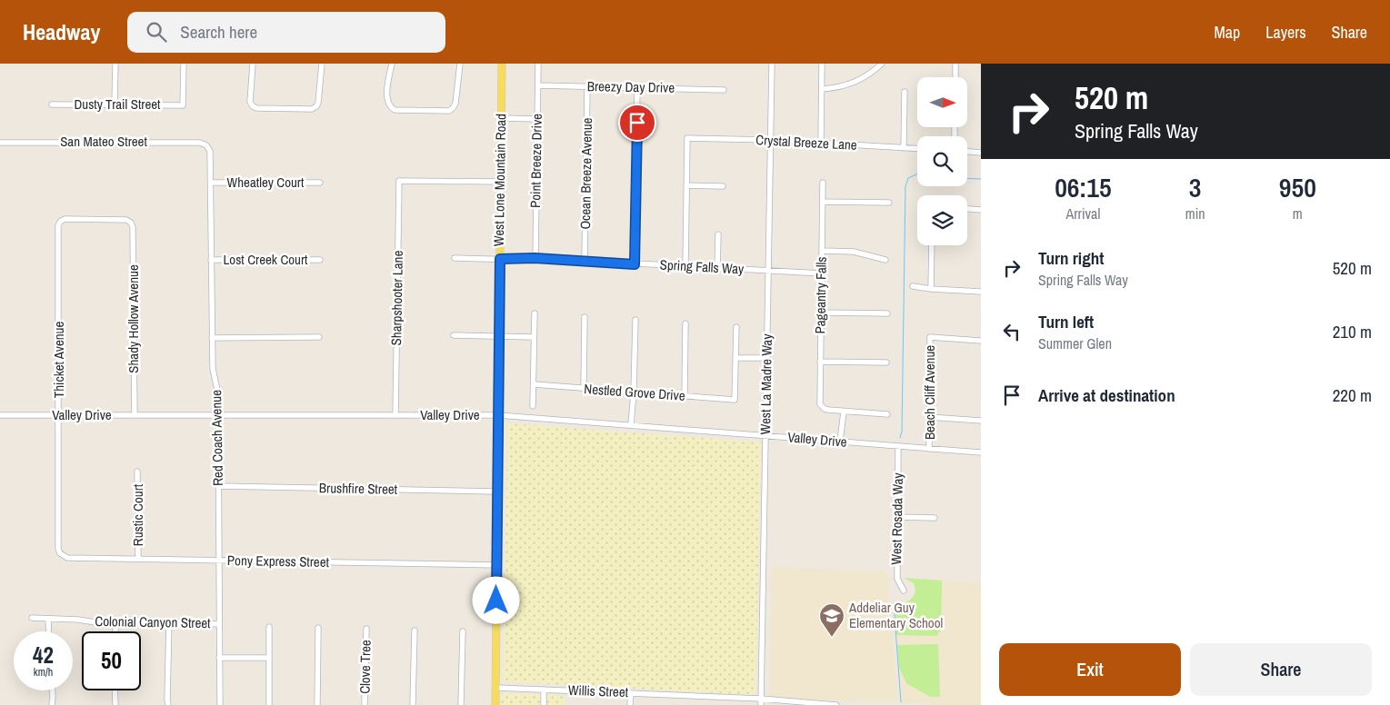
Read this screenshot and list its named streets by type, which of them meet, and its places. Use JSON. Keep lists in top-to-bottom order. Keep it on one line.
{"streets":{"main road":["West Lone Mountain Road"],"street":["Breezy Day Drive","Dusty Trail Street","San Mateo Street","Crystal Breeze Lane","Point Breeze Drive","Ocean Breeze Avenue","Wheatley Court","Lost Creek Court","Spring Falls Way","Pageantry Falls","Sharpshooter Lane","Shady Hollow Avenue","Thicket Avenue","West La Madre Way","Nestled Grove Drive","Beach Cliff Avenue","Valley Drive","Red Coach Avenue","Brushfire Street","Rustic Court","West Rosada Way","Pony Express Street","Colonial Canyon Street","Clove Tree","Willis Street"]},"crossings":[["Breezy Day Drive","Point Breeze Drive"],["Breezy Day Drive","Ocean Breeze Avenue"],["San Mateo Street","Red Coach Avenue"],["Crystal Breeze Lane","West La Madre Way"],["Point Breeze Drive","Spring Falls Way"],["Ocean Breeze Avenue","Spring Falls Way"],["West Lone Mountain Road","Spring Falls Way"],["West Lone Mountain Road","Sharpshooter Lane"],["West Lone Mountain Road","Valley Drive"],["West Lone Mountain Road","Brushfire Street"],["West Lone Mountain Road","Pony Express Street"],["West Lone Mountain Road","Willis Street"],["Wheatley Court","Red Coach Avenue"],["Lost Creek Court","Red Coach Avenue"],["Spring Falls Way","Pageantry Falls"],["Spring Falls Way","West La Madre Way"],["Sharpshooter Lane","Valley Drive"],["Shady Hollow Avenue","Thicket Avenue"],["Shady Hollow Avenue","Valley Drive"],["Thicket Avenue","Valley Drive"],["Thicket Avenue","Pony Express Street"],["West La Madre Way","Valley Drive"],["West La Madre Way","Willis Street"],["Beach Cliff Avenue","Valley Drive"],["Valley Drive","Red Coach Avenue"],["Valley Drive","West Rosada Way"],["Red Coach Avenue","Brushfire Street"],["Red Coach Avenue","Pony Express Street"],["Red Coach Avenue","Colonial Canyon Street"],["Rustic Court","Pony Express Street"]],"places":{"school or university":["Addeliar Guy Elementary School"]},"north":"right","page":{"header":"Headway","search":"Search here","nav":["Map","Layers","Share"],"turn":["520 m","Spring Falls Way"],"eta":["06:15","Arrival","3","min","950","m"],"list":[{"name":"Turn right","note":"Spring Falls Way","value":"520 m"},{"name":"Turn left","note":"Summer Glen","value":"210 m"},{"name":"Arrive at destination","value":"220 m"}],"speed":"42 km/h","limit":"50","buttons":["Exit","Share"]}}
